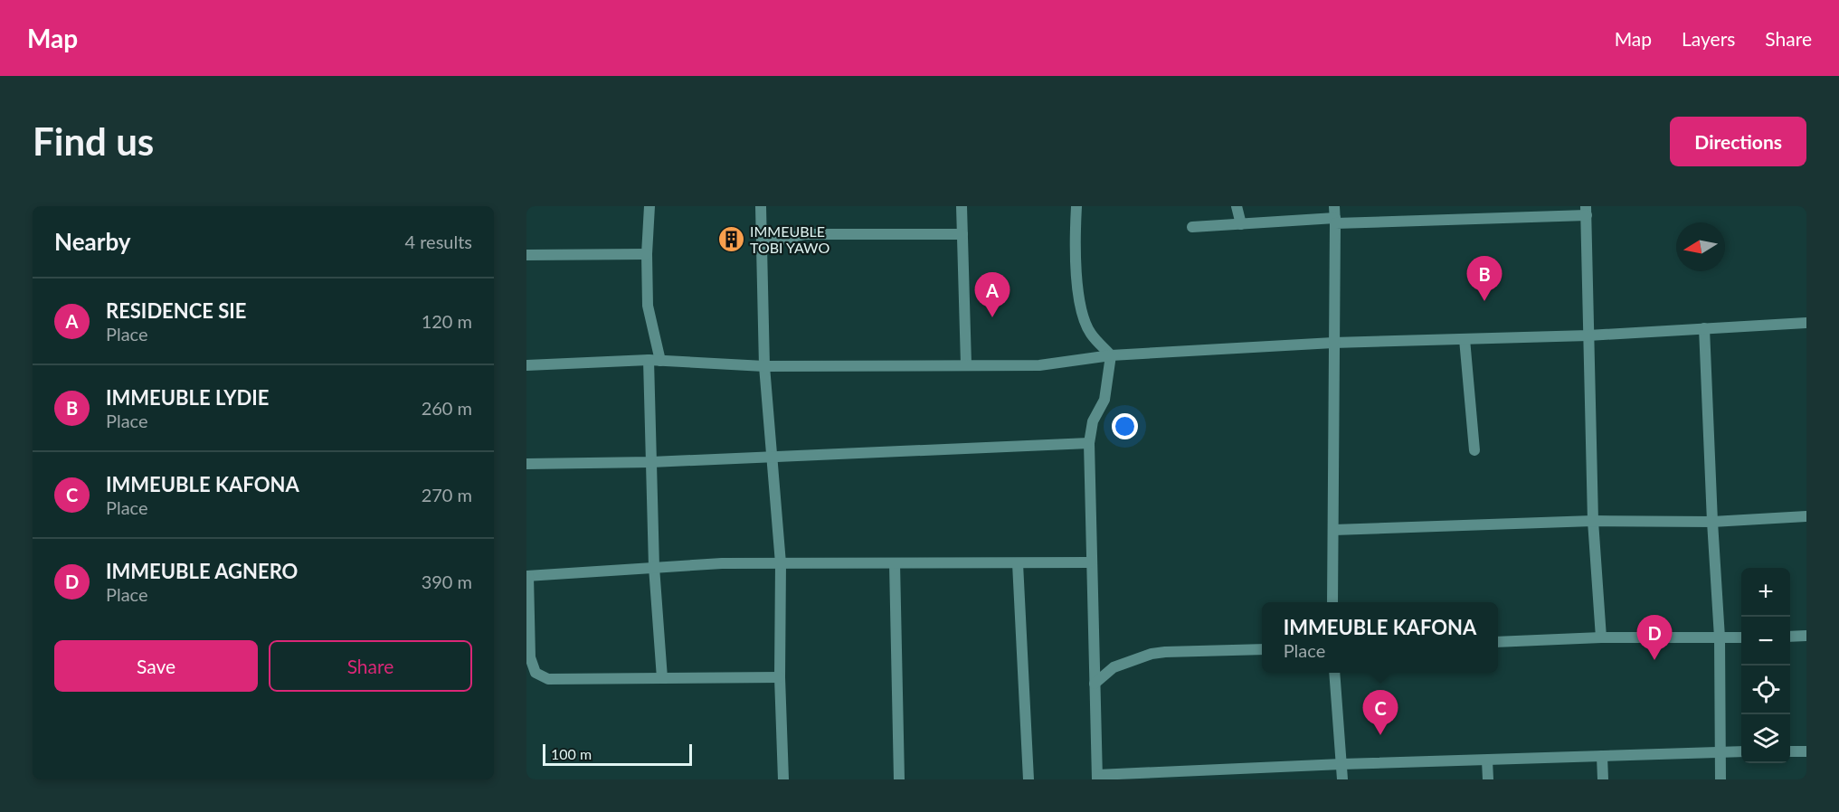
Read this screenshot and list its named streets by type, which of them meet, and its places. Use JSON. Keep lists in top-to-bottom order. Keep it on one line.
{"places":{"building":["IMMEUBLE TOBI YAWO"]},"scale_bar":"100 m","north":"left","page":{"header":"Map","nav":["Map","Layers","Share"],"buttons":["Directions",["Save","Share"]],"title":"Find us","heading":["Nearby","4 results"],"pins":["B","A","D","C"],"list":[{"mark":"A","name":"RESIDENCE SIE","note":"Place","value":"120 m"},{"mark":"B","name":"IMMEUBLE LYDIE","note":"Place","value":"260 m"},{"mark":"C","name":"IMMEUBLE KAFONA","note":"Place","value":"270 m"},{"mark":"D","name":"IMMEUBLE AGNERO","note":"Place","value":"390 m"}],"map_buttons":["+","−"],"popup":["IMMEUBLE KAFONA","Place"],"scale":"100 m"}}
